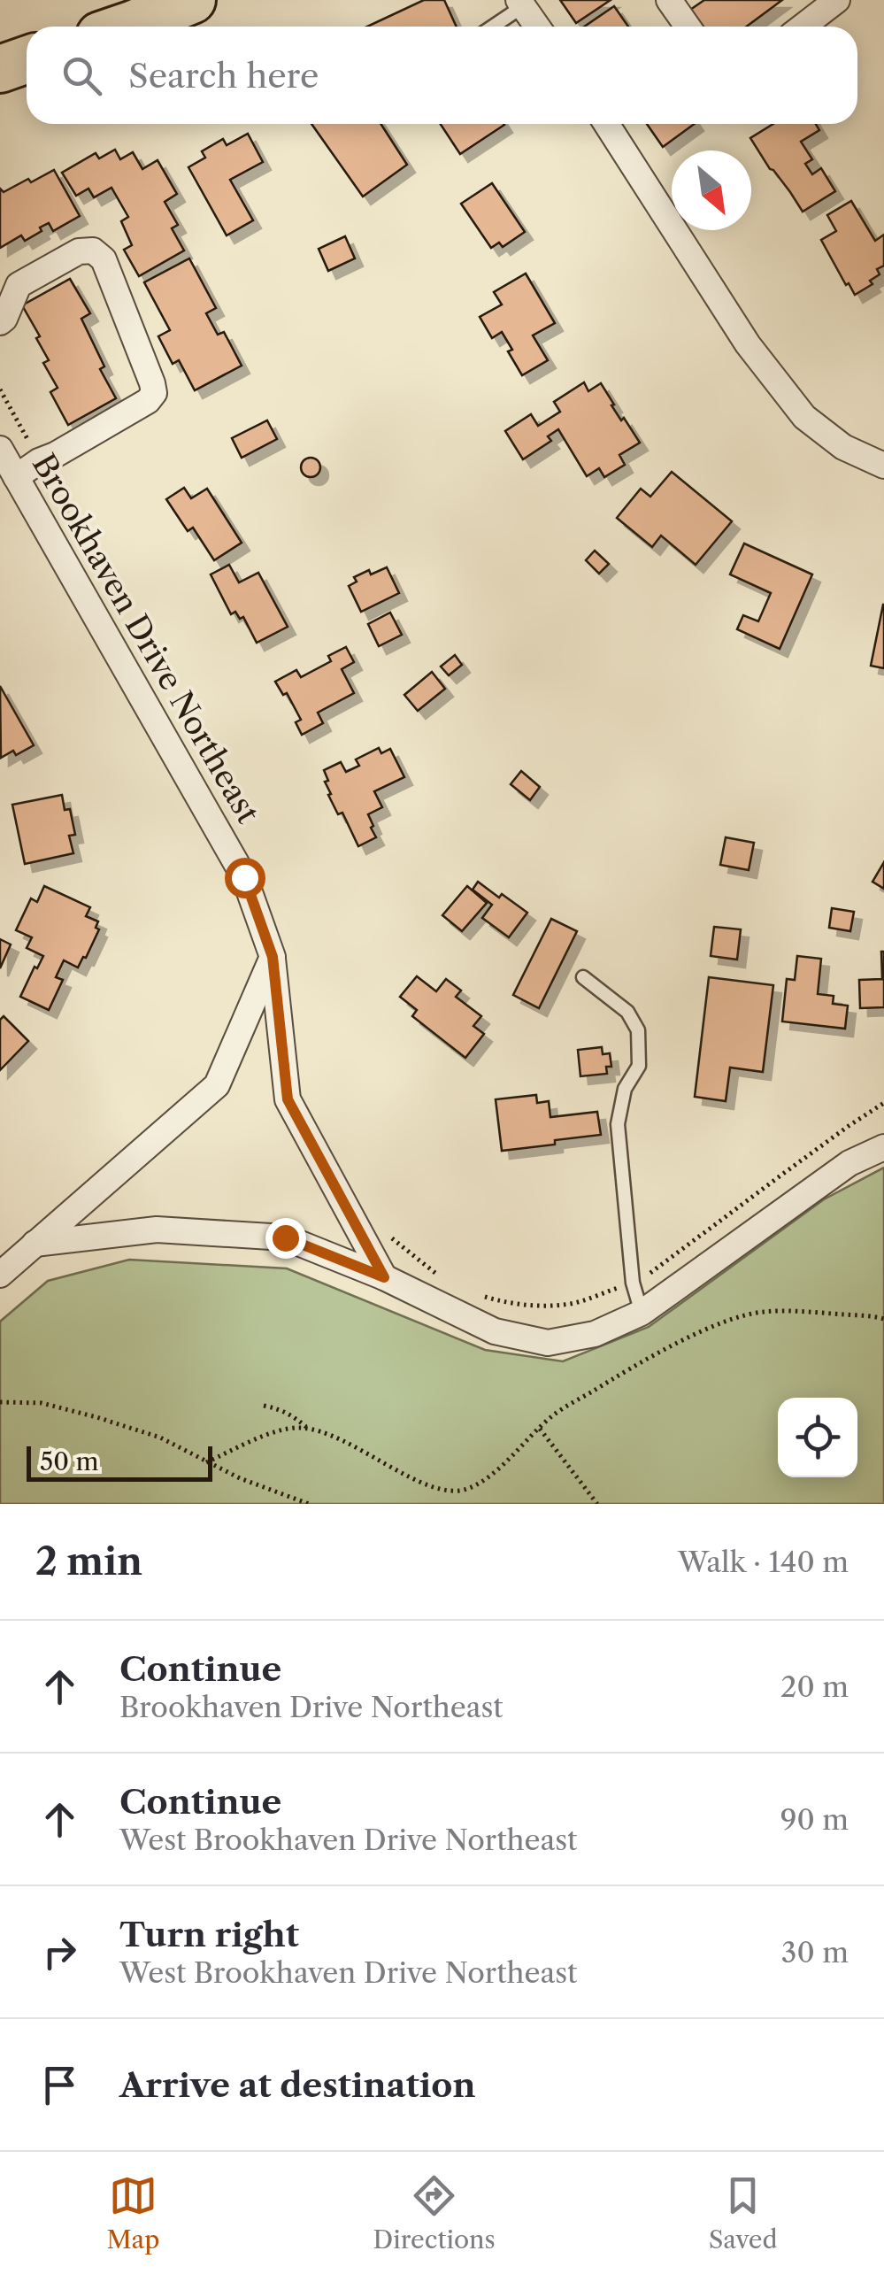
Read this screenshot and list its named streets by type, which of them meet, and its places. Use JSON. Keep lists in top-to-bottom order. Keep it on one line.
{"streets":{"street":["Brookhaven Drive Northeast"]},"scale_bar":"50 m","north":"bottom right","page":{"search":"Search here","scale":"50 m","heading":["2 min","Walk · 140 m"],"list":[["Continue","Brookhaven Drive Northeast","20 m"],["Continue","West Brookhaven Drive Northeast","90 m"],["Turn right","West Brookhaven Drive Northeast","30 m"],"Arrive at destination"],"nav":["Map","Directions","Saved"]}}
